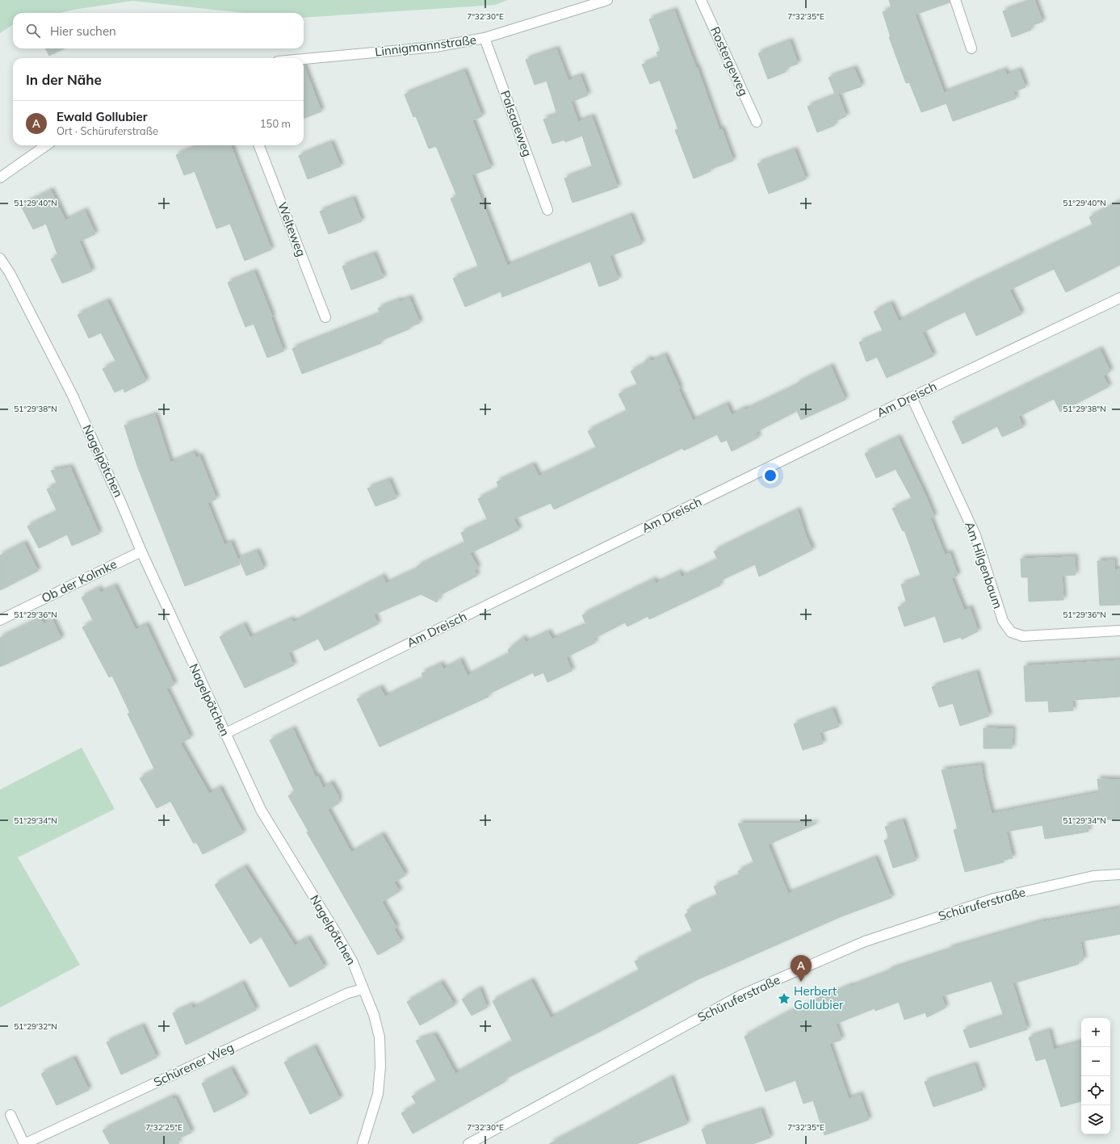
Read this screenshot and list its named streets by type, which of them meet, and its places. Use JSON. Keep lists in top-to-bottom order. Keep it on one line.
{"streets":{"street":["Linnigmannstraße","Rostergeweg","Palsadeweg","Welteweg","Am Dreisch","Nagelpötchen","Am Hilgenbaum","Ob der Kolmke","Schüruferstraße","Schürener Weg"]},"crossings":[["Linnigmannstraße","Palsadeweg"],["Am Dreisch","Nagelpötchen"],["Am Dreisch","Am Hilgenbaum"],["Nagelpötchen","Ob der Kolmke"],["Nagelpötchen","Schürener Weg"]],"places":{"place":["Herbert Gollubier"]},"page":{"search":"Hier suchen","heading":"In der Nähe","list":[{"mark":"A","name":"Ewald Gollubier","note":"Ort · Schüruferstraße","value":"150 m"}],"pins":"A","map_buttons":["+","−"]},"coordinates":["7°32'30\"E","7°32'35\"E","51°29'40\"N","51°29'38\"N","51°29'36\"N","51°29'34\"N","51°29'32\"N","7°32'25\"E"]}
